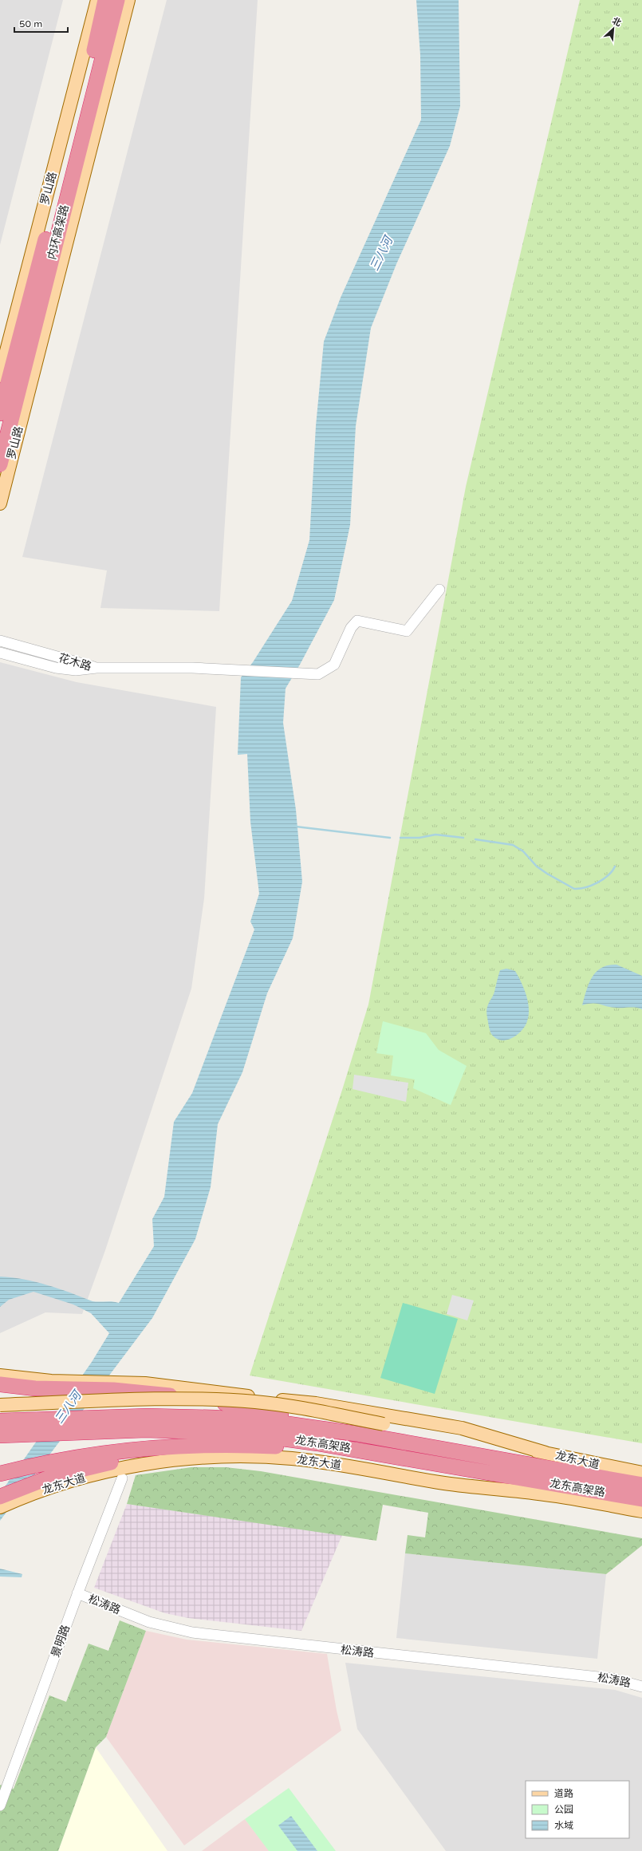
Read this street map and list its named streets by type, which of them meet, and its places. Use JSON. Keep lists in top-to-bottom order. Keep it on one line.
{"streets":{"highway":["内环高架路","龙东高架路"],"main road":["罗山路","龙东大道"],"street":["花木路","松涛路","景明路"]},"crossings":[["松涛路","景明路"]],"water":["三八河"],"legend":["道路","公园","水域"],"scale_bar":"50 m","north":"top right"}
